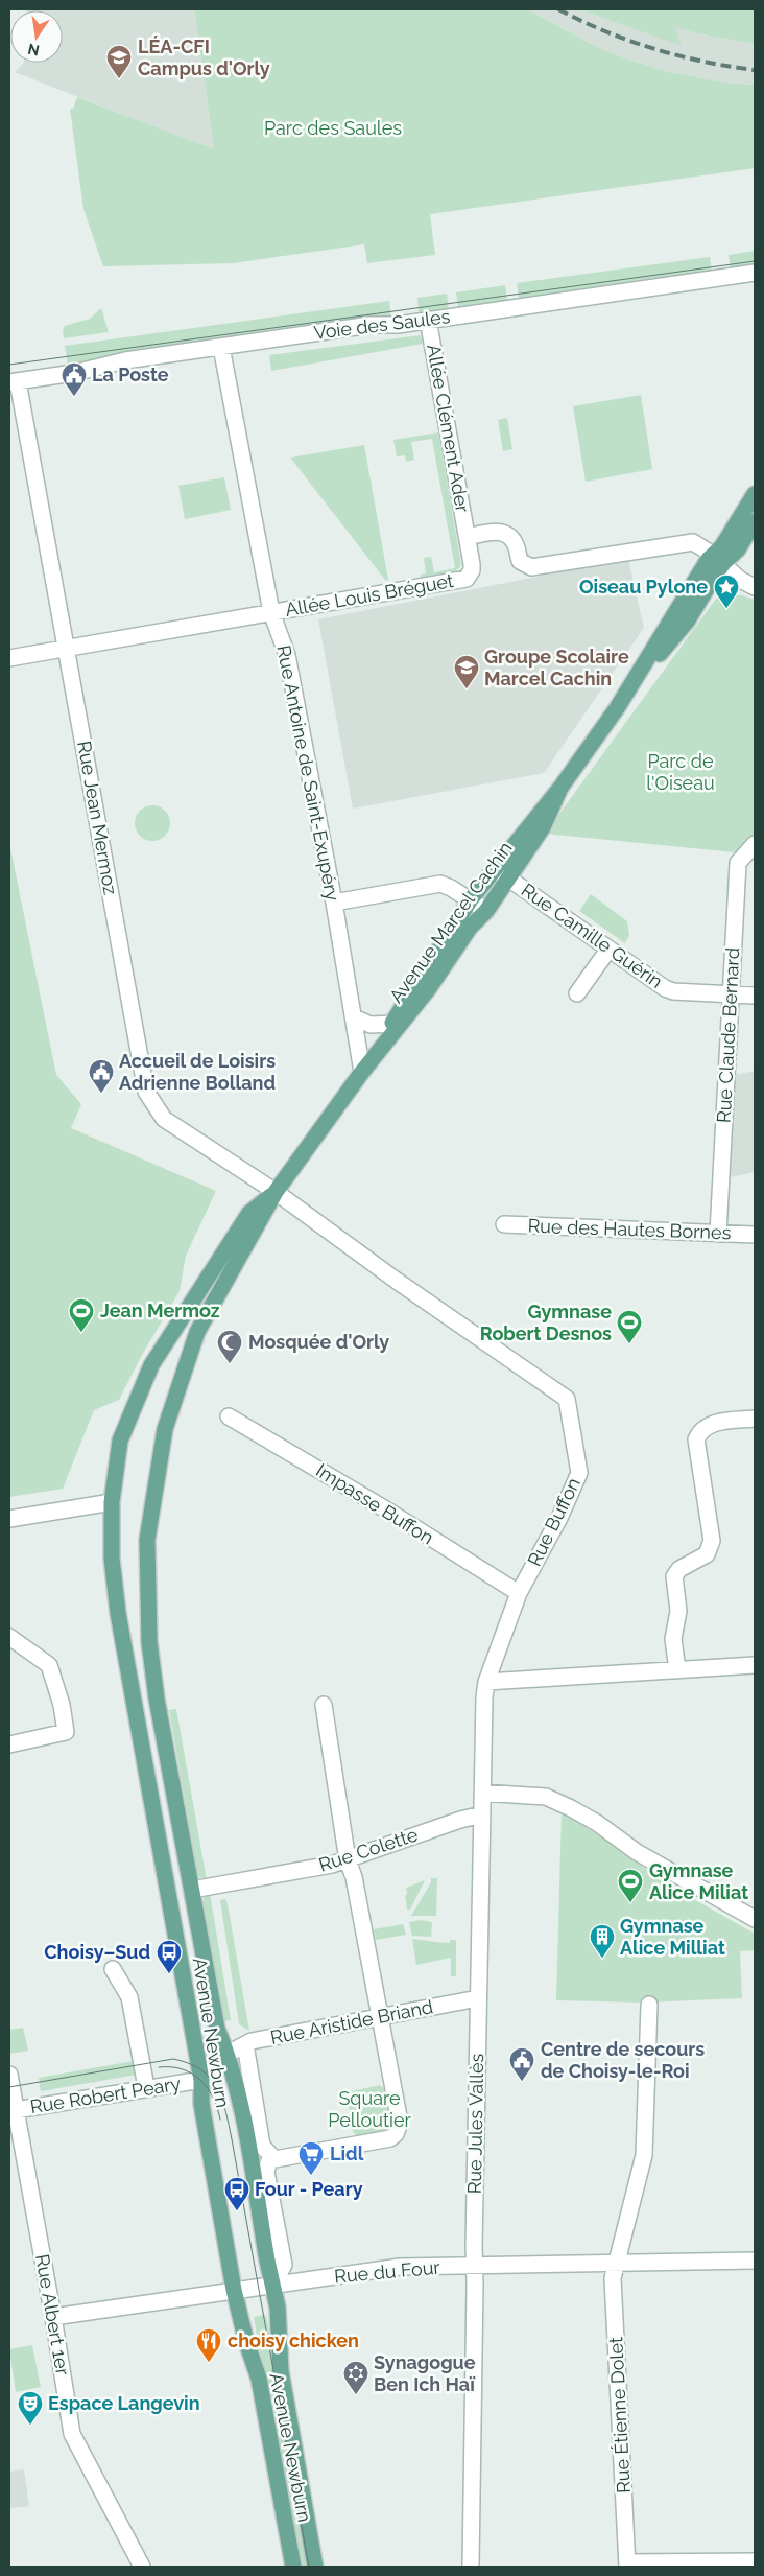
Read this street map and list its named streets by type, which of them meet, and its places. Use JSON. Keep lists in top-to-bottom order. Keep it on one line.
{"streets":{"main road":["Avenue Marcel Cachin","Avenue Newburn"],"street":["Voie des Saules","Allée Clément Ader","Allée Louis Bréguet","Rue Antoine de Saint-Exupéry","Rue Jean Mermoz","Rue Camille Guérin","Rue Claude Bernard","Rue des Hautes Bornes","Impasse Buffon","Rue Buffon","Rue Colette","Rue Aristide Briand","Rue Robert Peary","Rue Jules Vallès","Rue du Four","Rue Albert 1er","Rue Étienne Dolet"]},"crossings":[["Voie des Saules","Allée Clément Ader"],["Voie des Saules","Rue Antoine de Saint-Exupéry"],["Voie des Saules","Rue Jean Mermoz"],["Allée Clément Ader","Allée Louis Bréguet"],["Allée Louis Bréguet","Rue Antoine de Saint-Exupéry"],["Allée Louis Bréguet","Rue Jean Mermoz"],["Rue Antoine de Saint-Exupéry","Avenue Marcel Cachin"],["Rue Jean Mermoz","Avenue Marcel Cachin"],["Rue Jean Mermoz","Rue Buffon"],["Avenue Marcel Cachin","Rue Camille Guérin"],["Avenue Marcel Cachin","Rue Buffon"],["Avenue Marcel Cachin","Avenue Newburn"],["Rue Camille Guérin","Rue Claude Bernard"],["Rue Claude Bernard","Rue des Hautes Bornes"],["Impasse Buffon","Rue Buffon"],["Rue Buffon","Rue Jules Vallès"],["Rue Colette","Avenue Newburn"],["Rue Colette","Rue Jules Vallès"],["Rue Aristide Briand","Avenue Newburn"],["Rue Aristide Briand","Rue Jules Vallès"],["Avenue Newburn","Rue Robert Peary"],["Avenue Newburn","Rue du Four"],["Rue Robert Peary","Rue Albert 1er"],["Rue Jules Vallès","Rue du Four"],["Rue du Four","Rue Albert 1er"],["Rue du Four","Rue Étienne Dolet"]],"parks":["Parc des Saules","Parc de l'Oiseau","Square Pelloutier"],"places":{"school or university":["LÉA-CFI Campus d'Orly","Groupe Scolaire Marcel Cachin"],"public building":["La Poste","Accueil de Loisirs Adrienne Bolland","Centre de secours de Choisy-le-Roi"],"place":["Oiseau Pylone"],"sports":["Jean Mermoz","Gymnase Robert Desnos","Gymnase Alice Miliat"],"mosque":["Mosquée d'Orly"],"building":["Gymnase Alice Milliat"],"bus stop":["Choisy–Sud","Four - Peary"],"supermarket":["Lidl"],"restaurant":["choisy chicken"],"synagogue":["Synagogue Ben Ich Haï"],"theatre":["Espace Langevin"]},"north":"bottom"}
